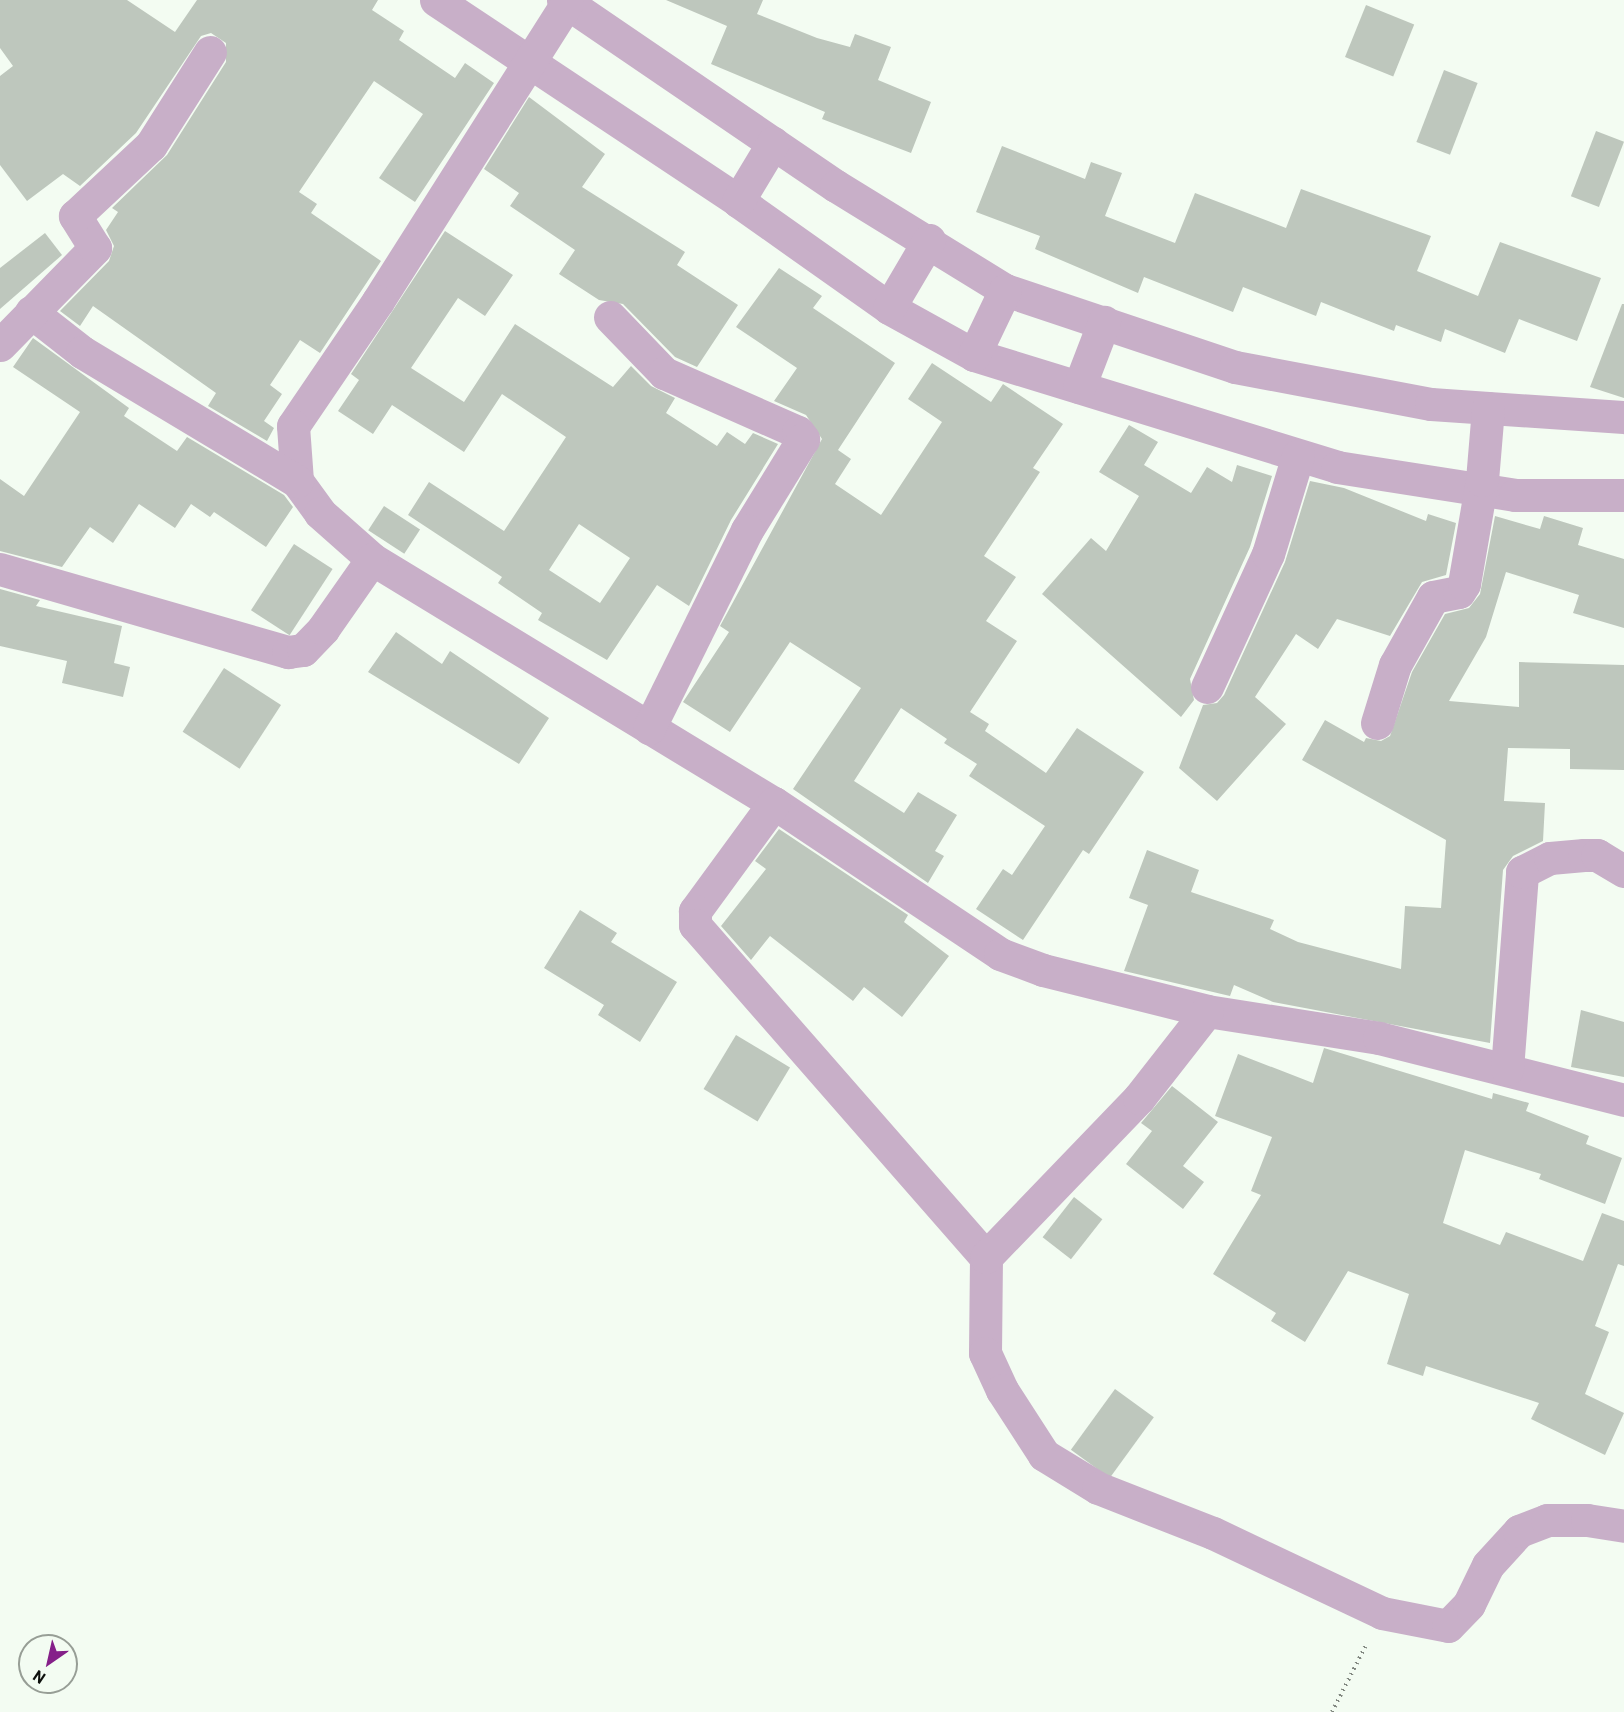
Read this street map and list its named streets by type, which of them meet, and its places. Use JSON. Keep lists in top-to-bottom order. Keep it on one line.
{"north":"bottom left"}
